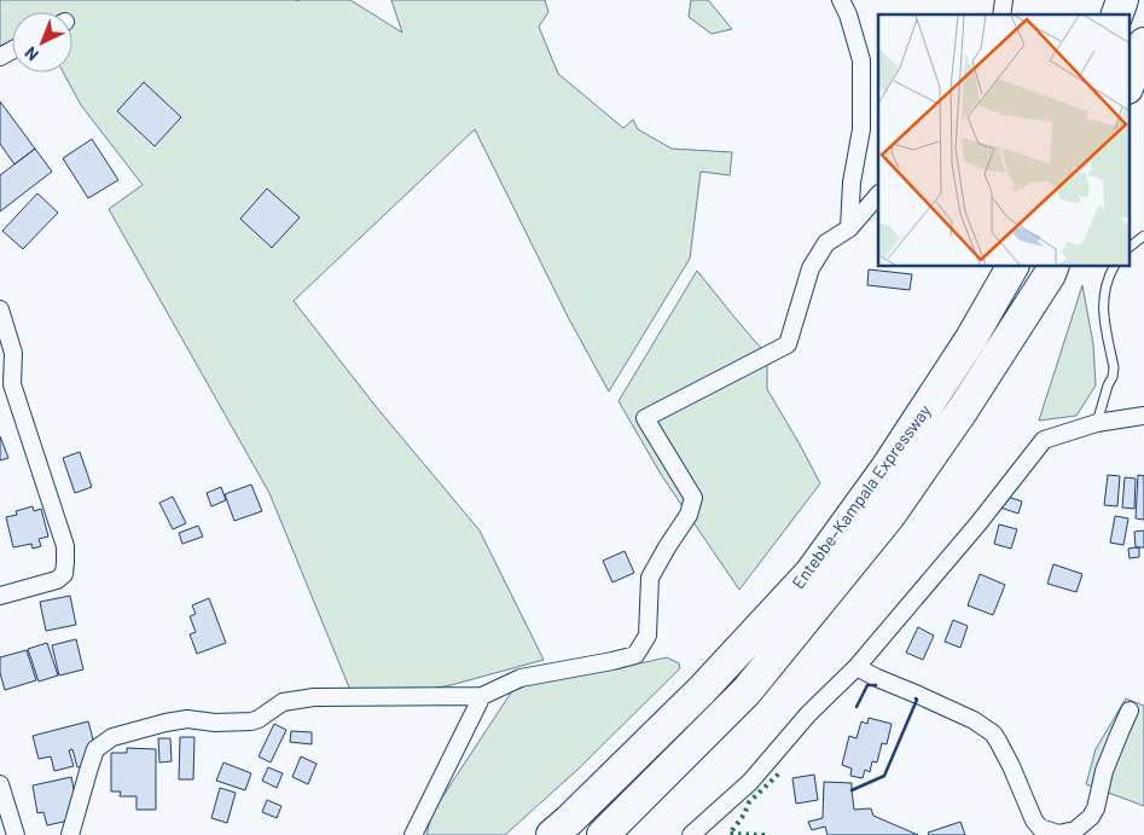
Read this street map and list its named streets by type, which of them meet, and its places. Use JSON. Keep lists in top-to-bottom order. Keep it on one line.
{"streets":{"highway":["Entebbe–Kampala Expressway"]},"north":"bottom left"}
